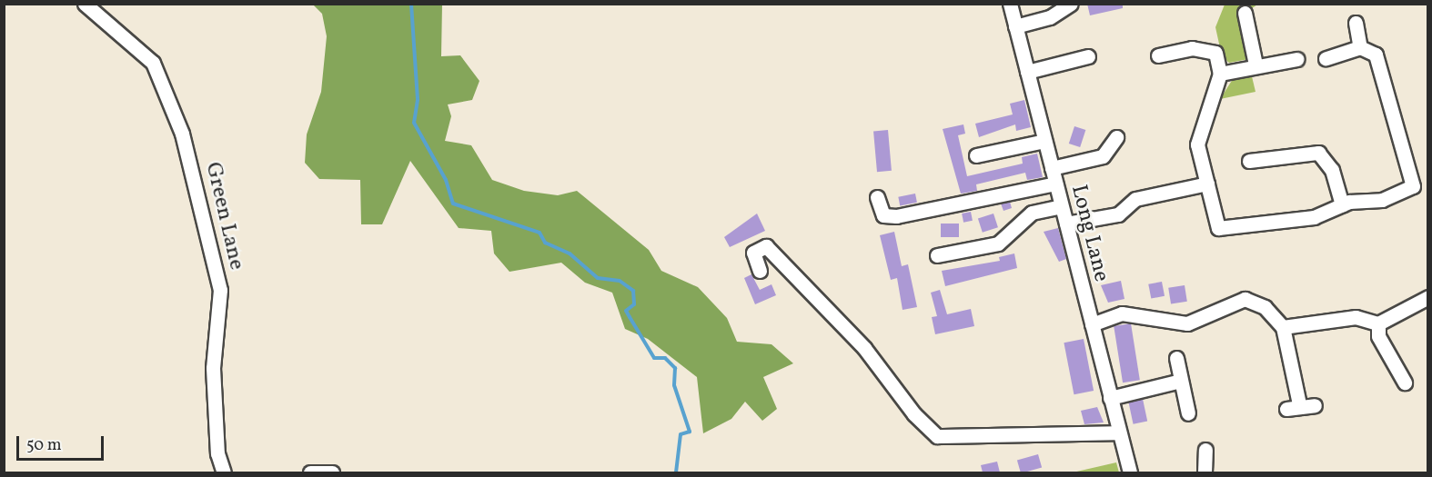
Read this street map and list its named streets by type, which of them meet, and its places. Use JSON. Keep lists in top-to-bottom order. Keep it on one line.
{"streets":{"street":["Green Lane","Long Lane"]},"scale_bar":"50 m"}
